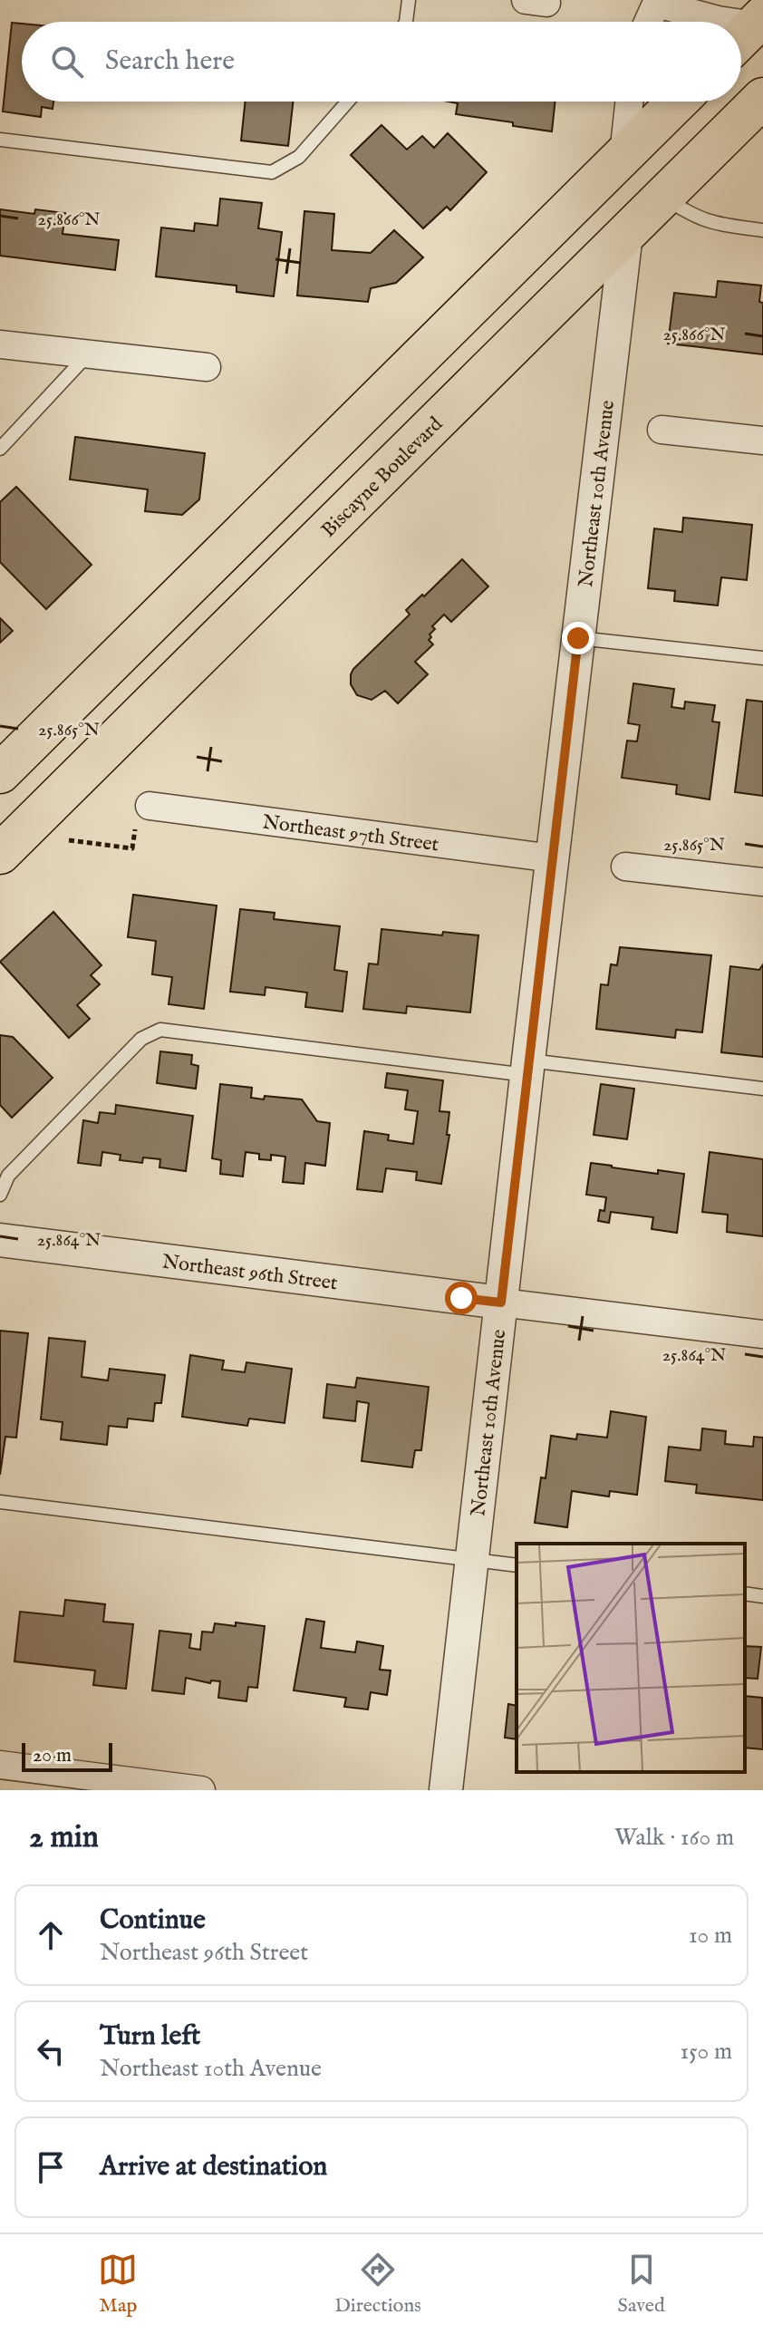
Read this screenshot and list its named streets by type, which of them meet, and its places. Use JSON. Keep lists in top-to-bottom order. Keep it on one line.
{"streets":{"main road":["Biscayne Boulevard"],"street":["Northeast 10th Avenue","Northeast 97th Street","Northeast 96th Street"]},"crossings":[["Biscayne Boulevard","Northeast 10th Avenue"],["Northeast 10th Avenue","Northeast 97th Street"],["Northeast 10th Avenue","Northeast 96th Street"]],"scale_bar":"20 m","page":{"search":"Search here","scale":"20 m","heading":["2 min","Walk · 160 m"],"list":[["Continue","Northeast 96th Street","10 m"],["Turn left","Northeast 10th Avenue","150 m"],"Arrive at destination"],"nav":["Map","Directions","Saved"]},"coordinates":["25.866°N","25.865°N","25.864°N"]}
